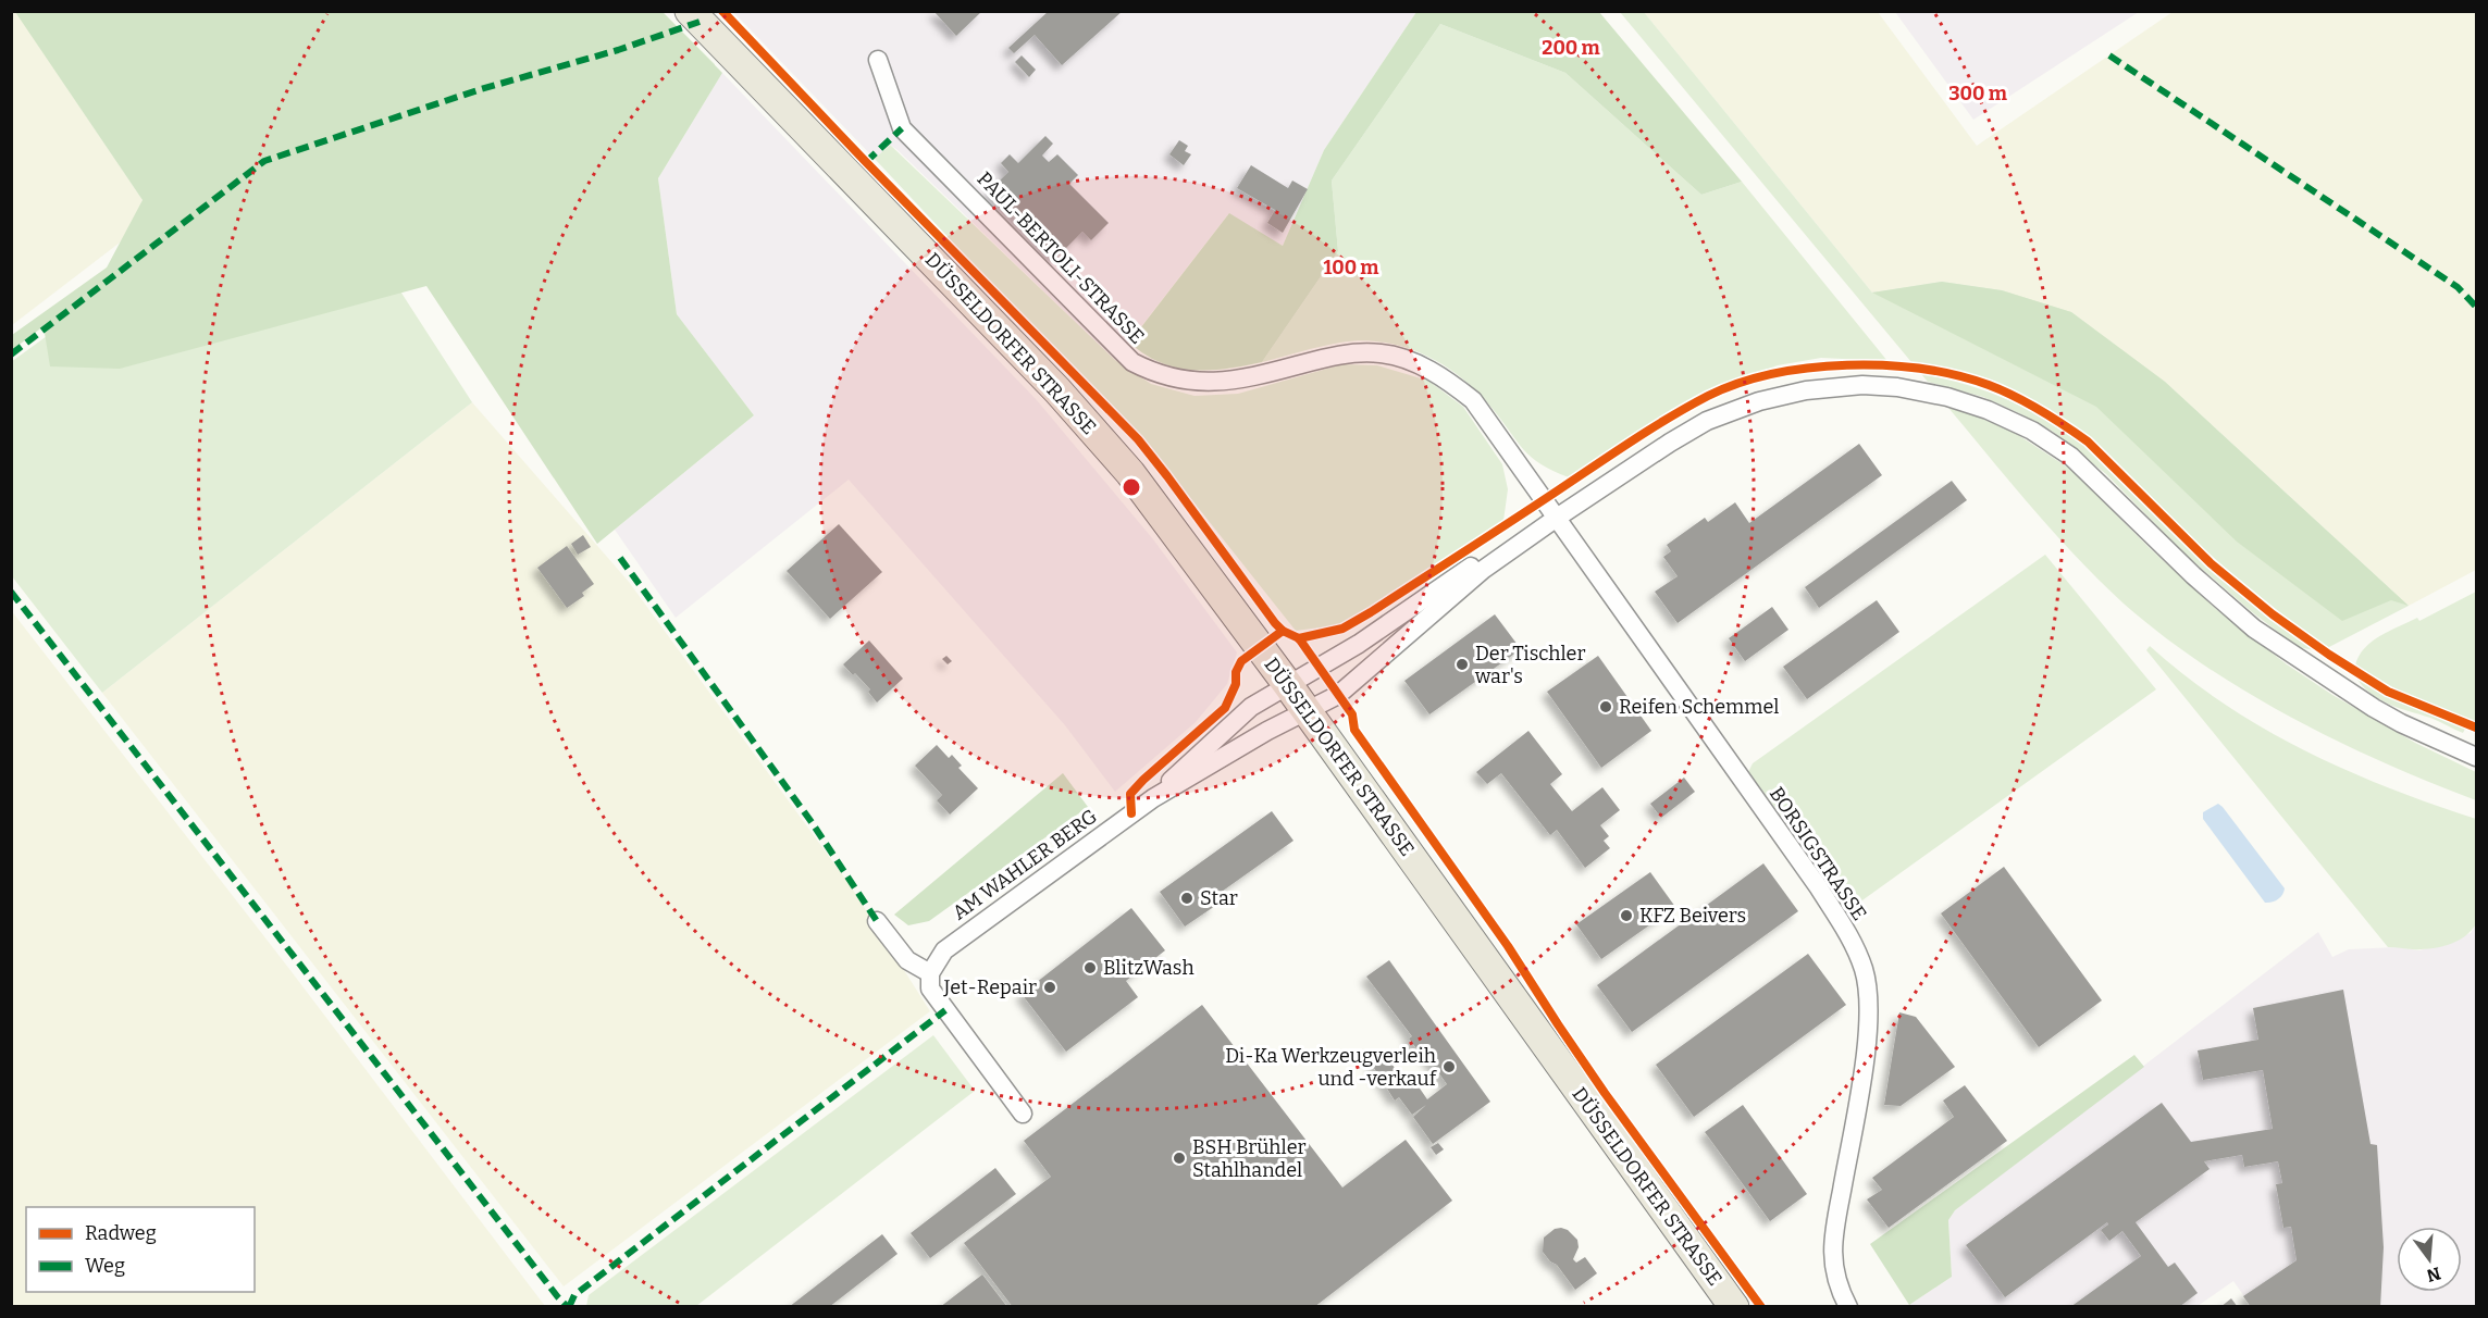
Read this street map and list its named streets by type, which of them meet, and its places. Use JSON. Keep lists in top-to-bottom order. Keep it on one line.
{"streets":{"main road":["DÜSSELDORFER STRASSE"],"street":["PAUL-BERTOLI-STRASSE","BORSIGSTRASSE","AM WAHLER BERG"]},"crossings":[["PAUL-BERTOLI-STRASSE","BORSIGSTRASSE"],["PAUL-BERTOLI-STRASSE","AM WAHLER BERG"],["DÜSSELDORFER STRASSE","AM WAHLER BERG"],["BORSIGSTRASSE","AM WAHLER BERG"]],"places":["Der Tischler war's","Reifen Schemmel","Star","KFZ Beivers","BlitzWash","Jet-Repair","Di-Ka Werkzeugverleih und -verkauf","BSH Brühler Stahlhandel"],"legend":["Radweg","Weg"],"north":"bottom","rings":["200 m","300 m","100 m"]}
